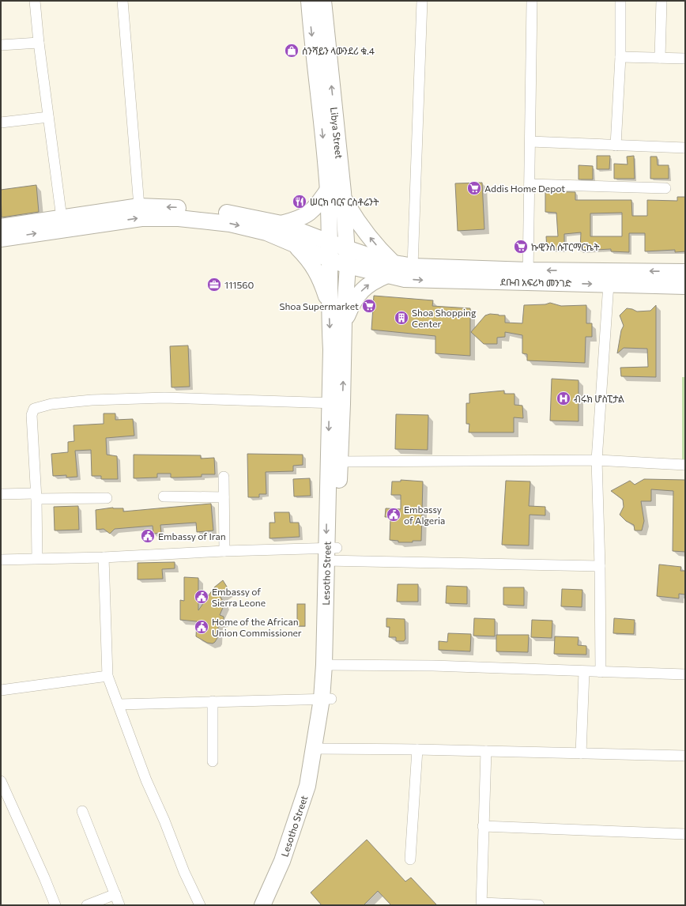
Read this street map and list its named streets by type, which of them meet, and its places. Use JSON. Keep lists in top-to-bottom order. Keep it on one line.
{"streets":{"main road":["Libya Street","ደቡብ አፍሪካ መንገድ","Lesotho Street"]},"crossings":[["Libya Street","Lesotho Street"]],"places":{"shop":["ሰንሻይን ላውንደሪ ቁ.4"],"supermarket":["Addis Home Depot","ኩዊንስ ሱፐርማርኬት","Shoa Supermarket"],"restaurant":["ሠርክ ባርና ርስቶሬንት"],"office":["111560"],"building":["Shoa Shopping Center"],"hospital":["ብሩክ ሆስፒታል"],"public building":["Embassy of Algeria","Embassy of Iran","Embassy of Sierra Leone","Home of the African Union Commissioner"]}}
